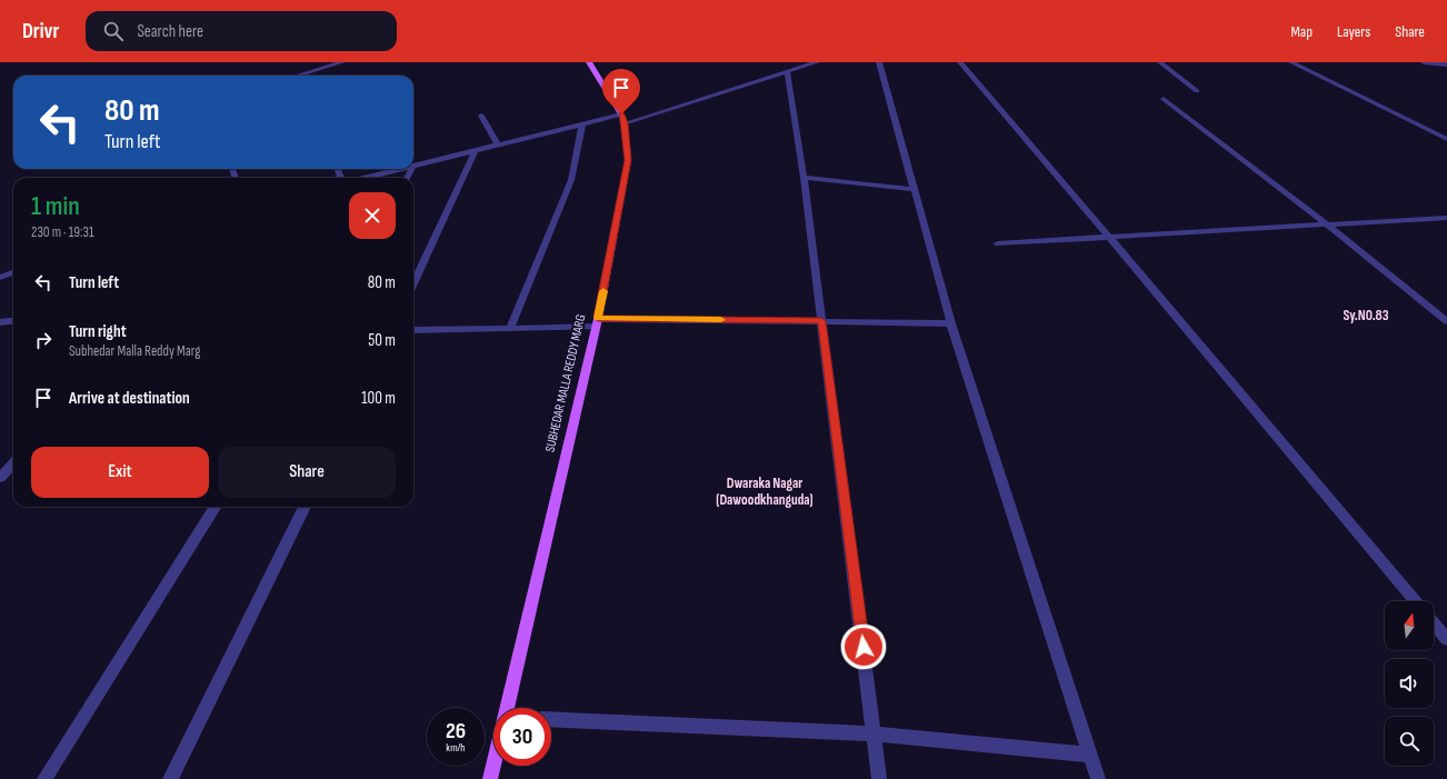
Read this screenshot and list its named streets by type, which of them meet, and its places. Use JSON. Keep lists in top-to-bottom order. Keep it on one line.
{"streets":{"main road":["SUBHEDAR MALLA REDDY MARG"]},"districts":["Sy.N0.83","Dwaraka Nagar (Dawoodkhanguda)"],"north":"top","page":{"header":"Drivr","search":"Search here","nav":["Map","Layers","Share"],"turn":["80 m","Turn left"],"heading":["1 min","230 m · 19:31"],"list":[{"name":"Turn left","value":"80 m"},{"name":"Turn right","note":"Subhedar Malla Reddy Marg","value":"50 m"},{"name":"Arrive at destination","value":"100 m"}],"buttons":["Exit","Share"],"speed":"26 km/h","limit":"30"}}
